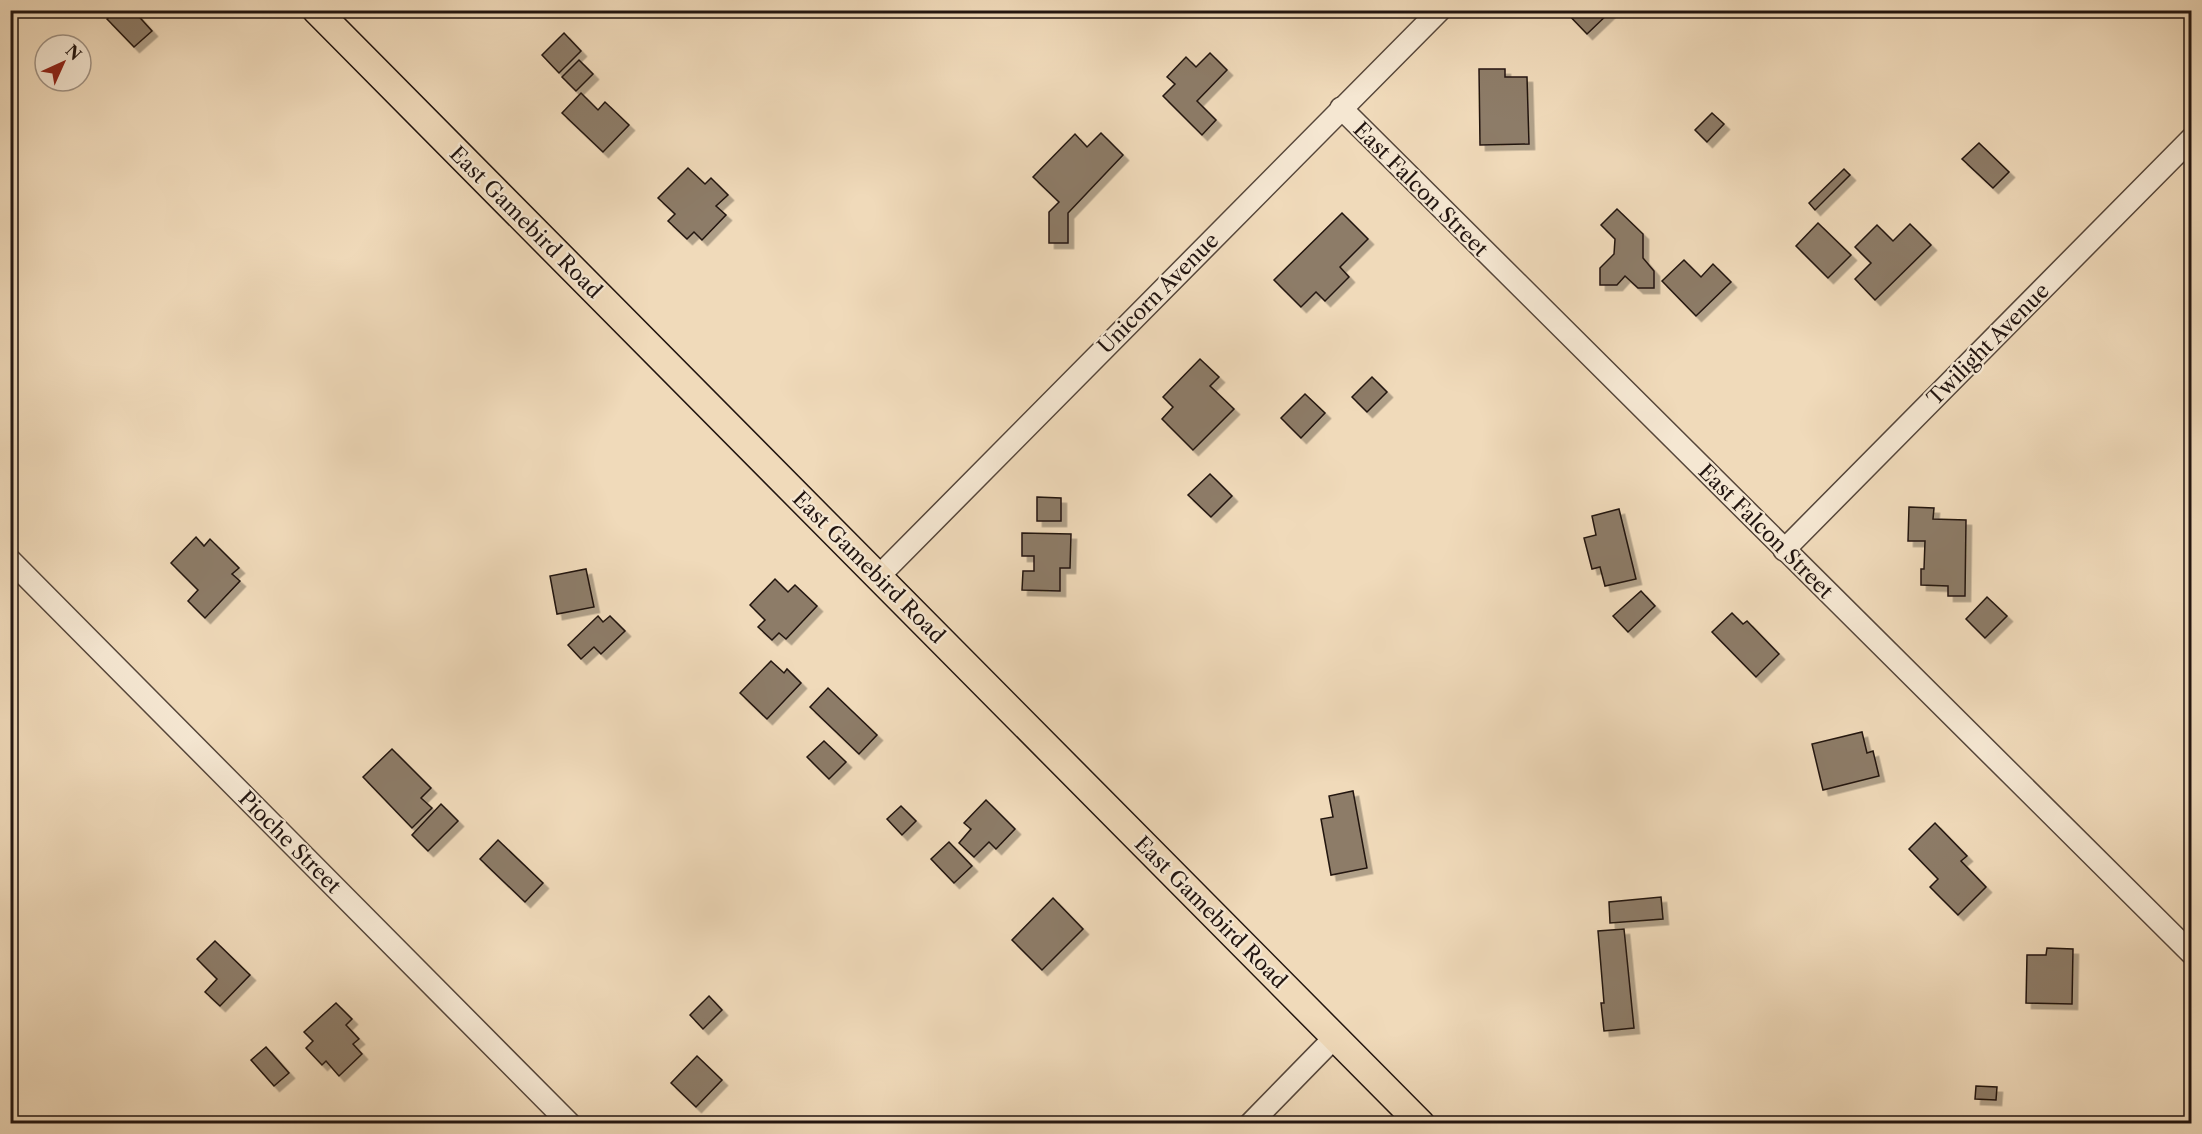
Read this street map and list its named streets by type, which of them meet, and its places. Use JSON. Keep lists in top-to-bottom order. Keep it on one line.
{"streets":{"main road":["East Gamebird Road"],"street":["East Falcon Street","Unicorn Avenue","Twilight Avenue","Pioche Street"]},"crossings":[["East Falcon Street","Unicorn Avenue"],["East Falcon Street","Twilight Avenue"],["East Gamebird Road","Unicorn Avenue"]],"north":"top right"}
